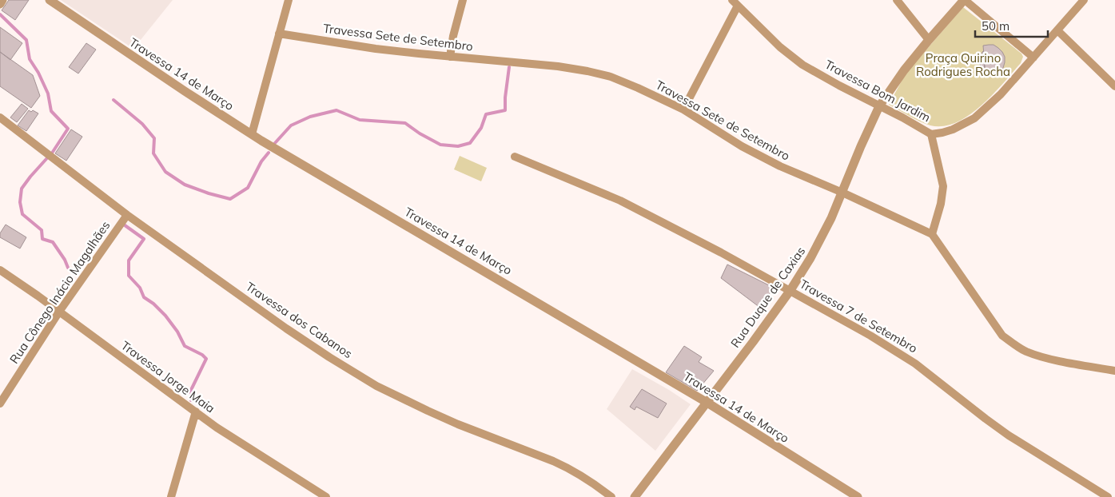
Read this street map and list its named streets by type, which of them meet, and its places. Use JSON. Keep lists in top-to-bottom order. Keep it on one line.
{"streets":{"street":["Travessa Sete de Setembro","Travessa 14 de Março","Travessa Bom Jardim","Rua Cônego Inácio Magalhães","Rua Duque de Caxias","Travessa 7 de Setembro","Travessa dos Cabanos","Travessa Jorge Maia"]},"crossings":[["Travessa Sete de Setembro","Travessa Bom Jardim"],["Travessa Sete de Setembro","Rua Duque de Caxias"],["Travessa 14 de Março","Rua Duque de Caxias"],["Travessa Bom Jardim","Rua Duque de Caxias"],["Rua Cônego Inácio Magalhães","Travessa dos Cabanos"],["Rua Cônego Inácio Magalhães","Travessa Jorge Maia"],["Rua Duque de Caxias","Travessa 7 de Setembro"]],"parks":["Praça Quirino Rodrigues Rocha"],"scale_bar":"50 m"}
